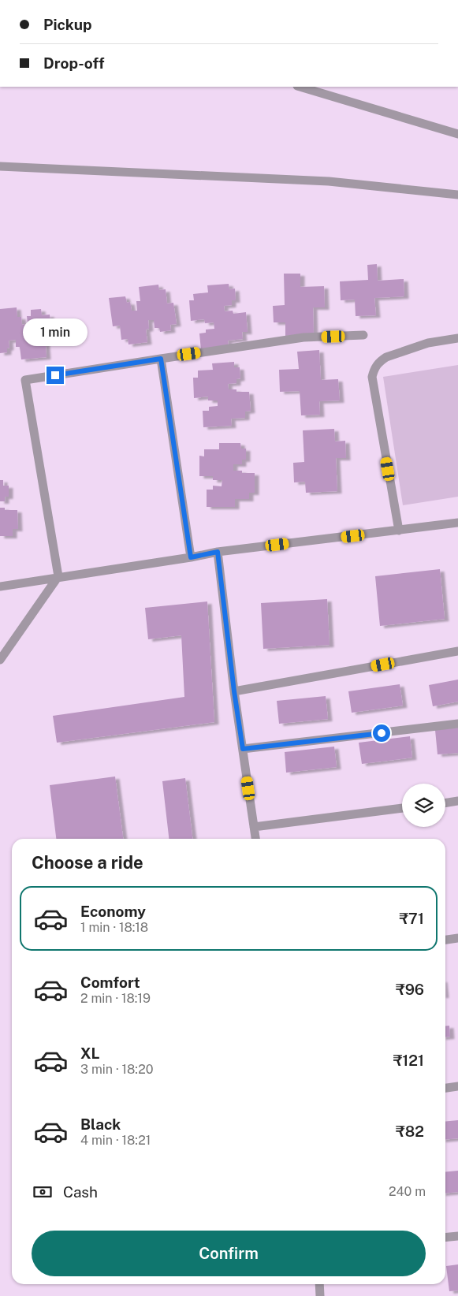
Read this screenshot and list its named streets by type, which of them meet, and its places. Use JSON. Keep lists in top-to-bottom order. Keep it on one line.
{"page":{"banner":["Pickup","Drop-off"],"bubble":"1 min","heading":"Choose a ride","list":[{"name":"Economy","note":"1 min · 18:18","value":"₹71"},{"name":"Comfort","note":"2 min · 18:19","value":"₹96"},{"name":"XL","note":"3 min · 18:20","value":"₹121"},{"name":"Black","note":"4 min · 18:21","value":"₹82"}],"pay":["Cash","240 m"],"buttons":"Confirm"}}
